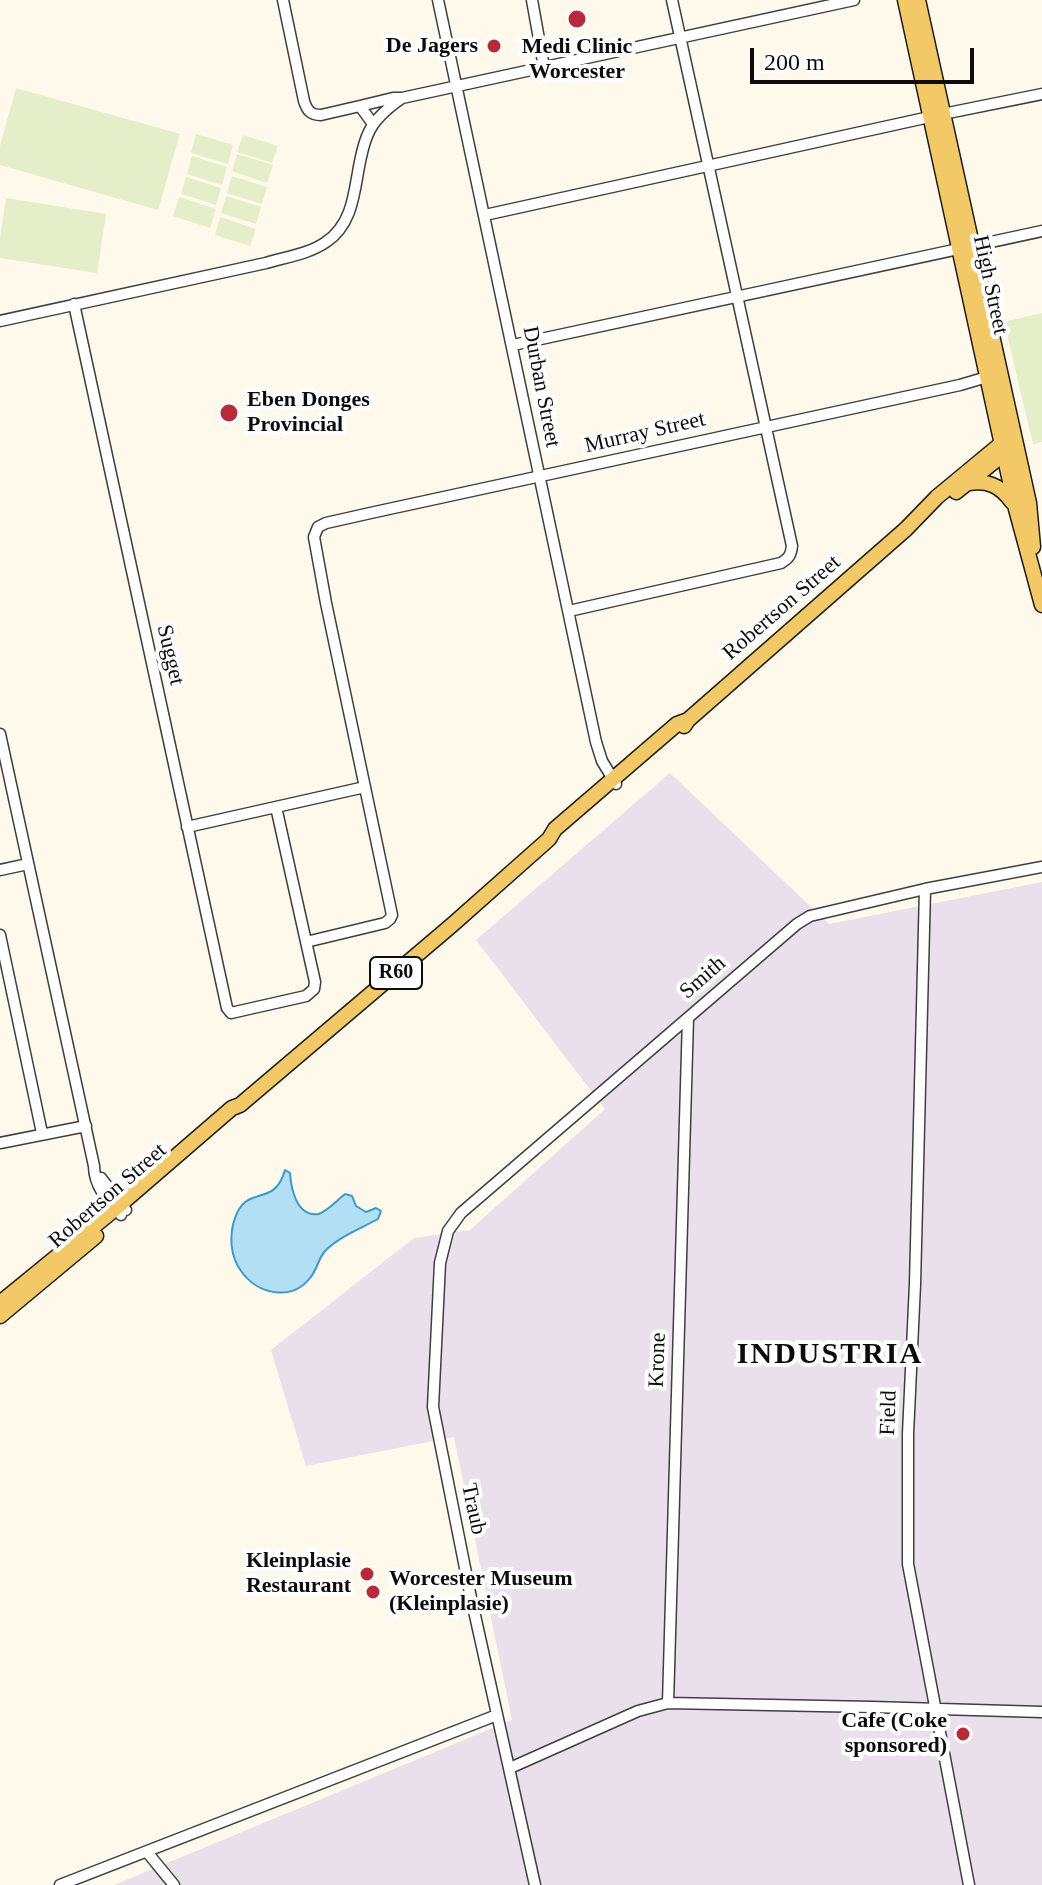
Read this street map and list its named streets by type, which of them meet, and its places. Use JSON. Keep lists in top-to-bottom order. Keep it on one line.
{"streets":{"main road":["High Street","Robertson Street","R60"],"street":["Durban Street","Murray Street","Sugget","Smith","Krone","Field","Traub"]},"crossings":[["High Street","Murray Street"],["High Street","Robertson Street"],["Durban Street","Murray Street"],["Durban Street","Robertson Street"],["Smith","Krone"],["Smith","Field"],["Smith","Traub"]],"districts":["INDUSTRIA"],"places":["Medi Clinic Worcester","De Jagers","Eben Donges Provincial","Kleinplasie Restaurant","Worcester Museum (Kleinplasie)","Cafe (Coke sponsored)"],"scale_bar":"200 m"}
